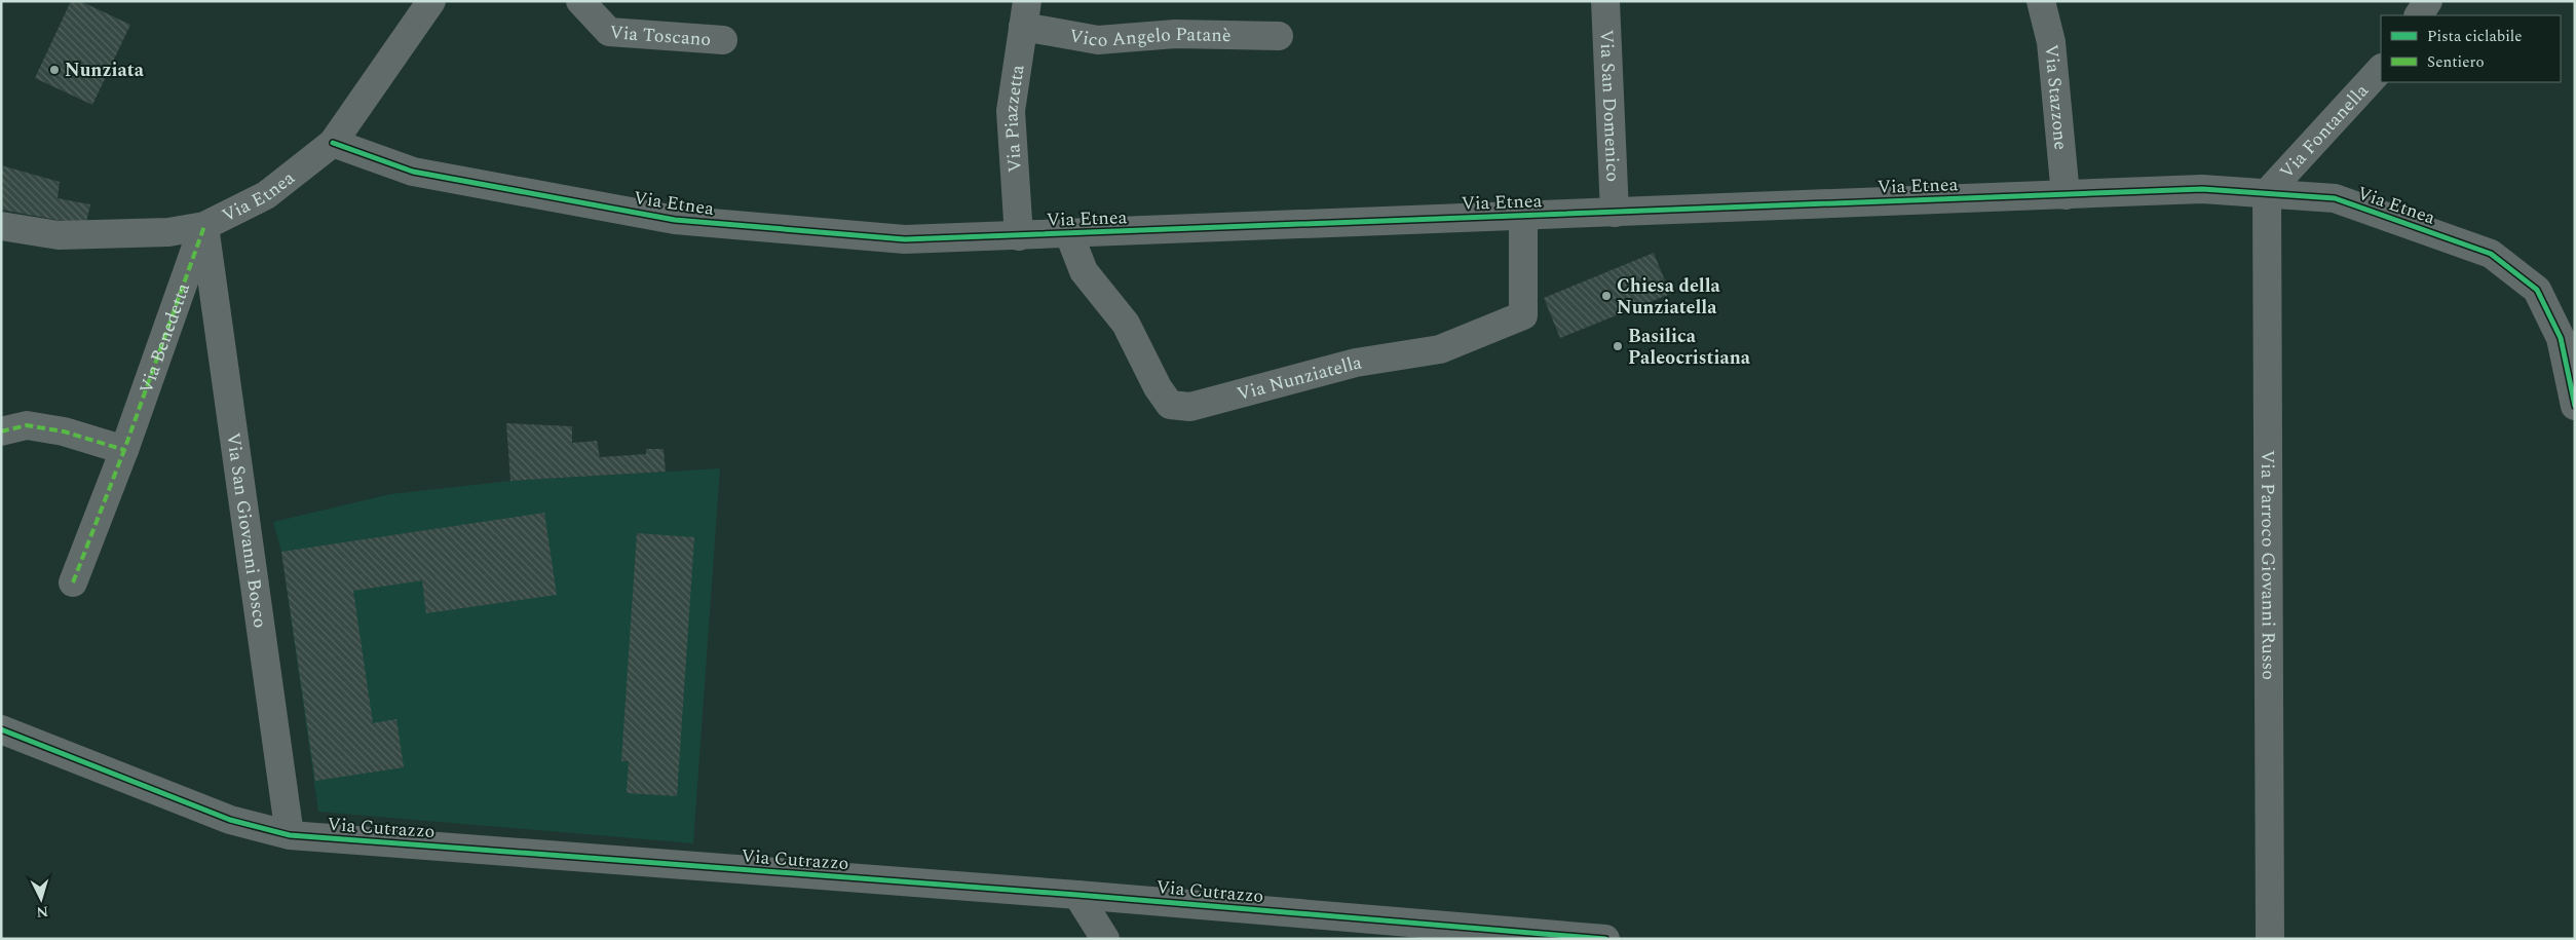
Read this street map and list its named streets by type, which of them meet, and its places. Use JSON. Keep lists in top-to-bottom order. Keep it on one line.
{"streets":{"street":["Via Toscano","Vico Angelo Patanè","Via Stazzone","Via San Domenico","Via Piazzetta","Via Fontanella","Via Etnea","Via Benedetta","Via Nunziatella","Via San Giovanni Bosco","Via Parroco Giovanni Russo","Via Cutrazzo"]},"crossings":[["Vico Angelo Patanè","Via Piazzetta"],["Via Stazzone","Via Etnea"],["Via San Domenico","Via Etnea"],["Via Piazzetta","Via Etnea"],["Via Fontanella","Via Etnea"],["Via Fontanella","Via Parroco Giovanni Russo"],["Via Etnea","Via Benedetta"],["Via Etnea","Via Nunziatella"],["Via Etnea","Via San Giovanni Bosco"],["Via Etnea","Via Parroco Giovanni Russo"],["Via Benedetta","Via San Giovanni Bosco"],["Via San Giovanni Bosco","Via Cutrazzo"]],"places":["Nunziata","Chiesa della Nunziatella","Basilica Paleocristiana"],"legend":["Pista ciclabile","Sentiero"],"north":"bottom"}
